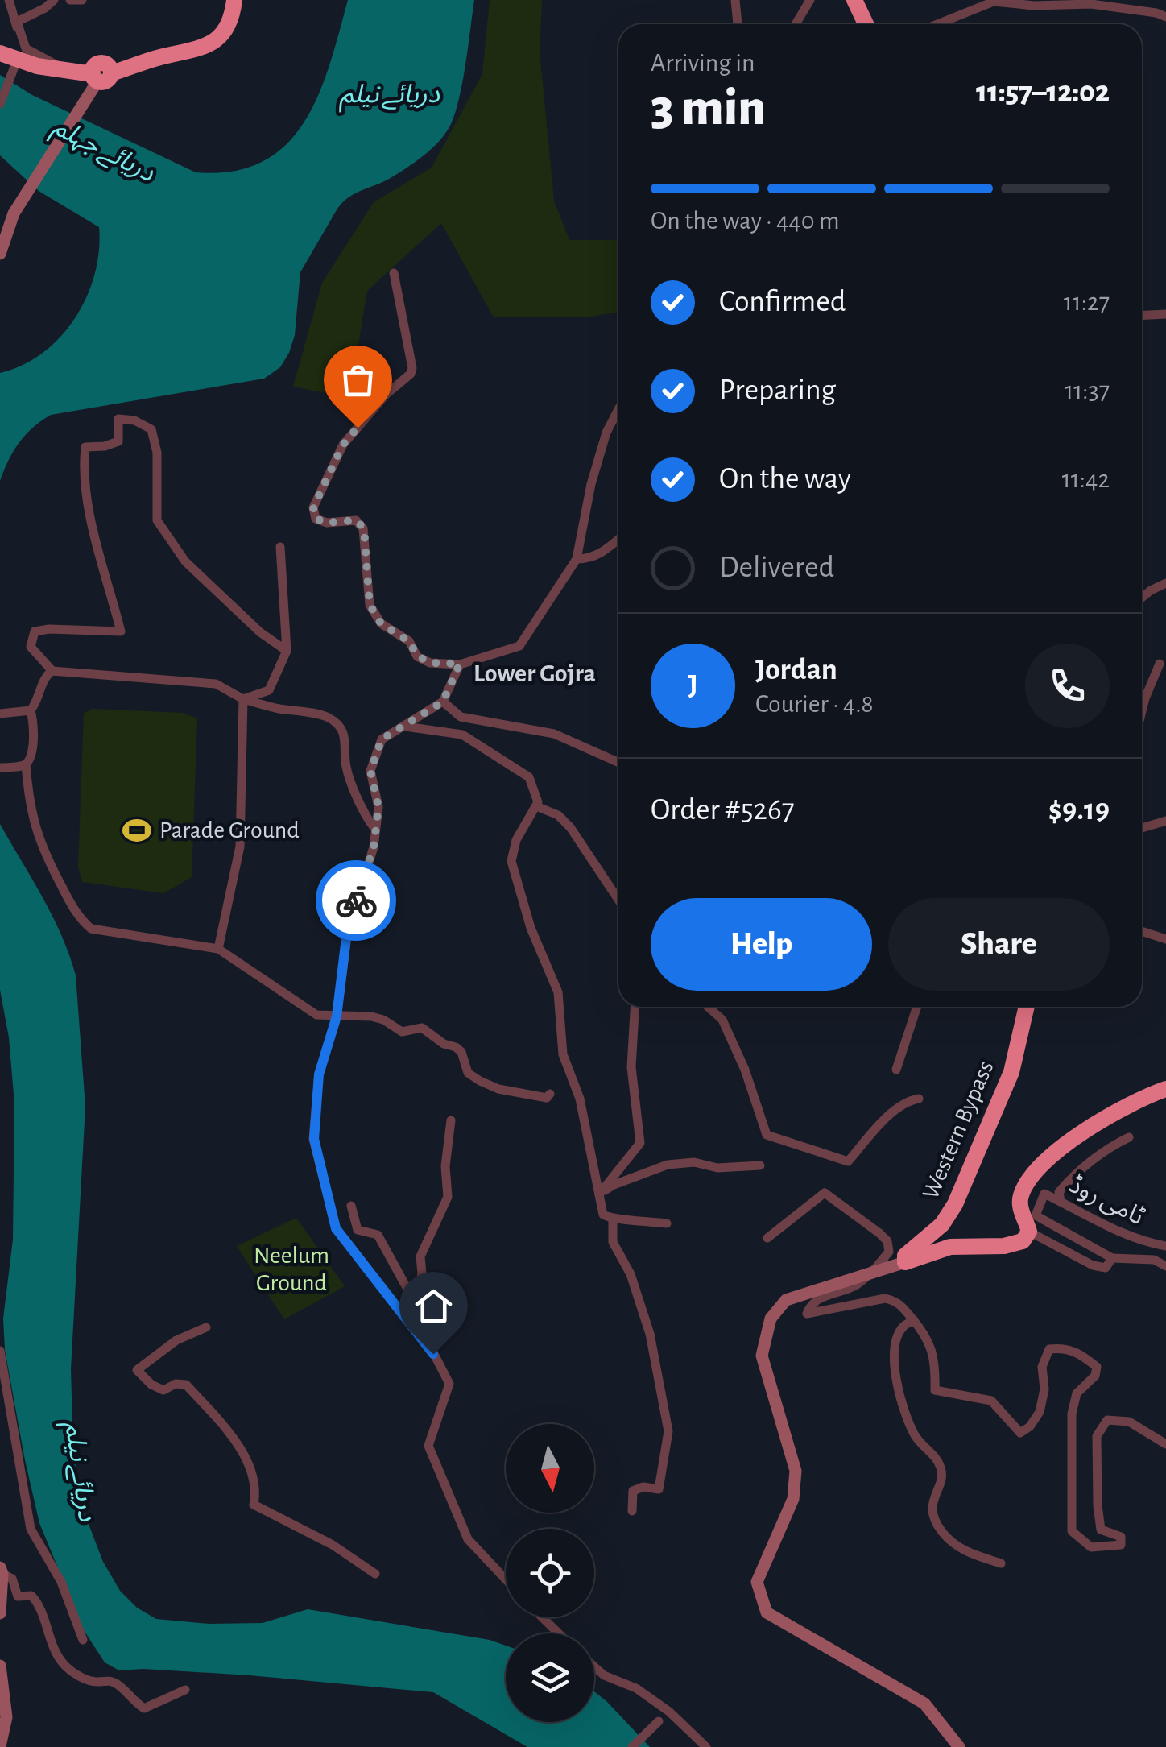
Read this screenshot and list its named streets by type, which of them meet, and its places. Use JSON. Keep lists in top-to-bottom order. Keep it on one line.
{"streets":{"highway":["Western Bypass"],"street":["ٹامی روڈ"]},"districts":["Lower Gojra"],"water":["دریائے نیلم","دریائے جہلم"],"parks":["Neelum Ground"],"places":{"sports":["Parade Ground"]},"north":"bottom","page":{"heading":["3 min","Arriving in","11:57–12:02"],"panel":["Jordan","Courier · 4.8","Order #5267","$9.19"],"bar":"On the way · 440 m","list":[["Confirmed","11:27"],["Preparing","11:37"],["On the way","11:42"],"Delivered"],"round":"J","buttons":["Help","Share"]}}
